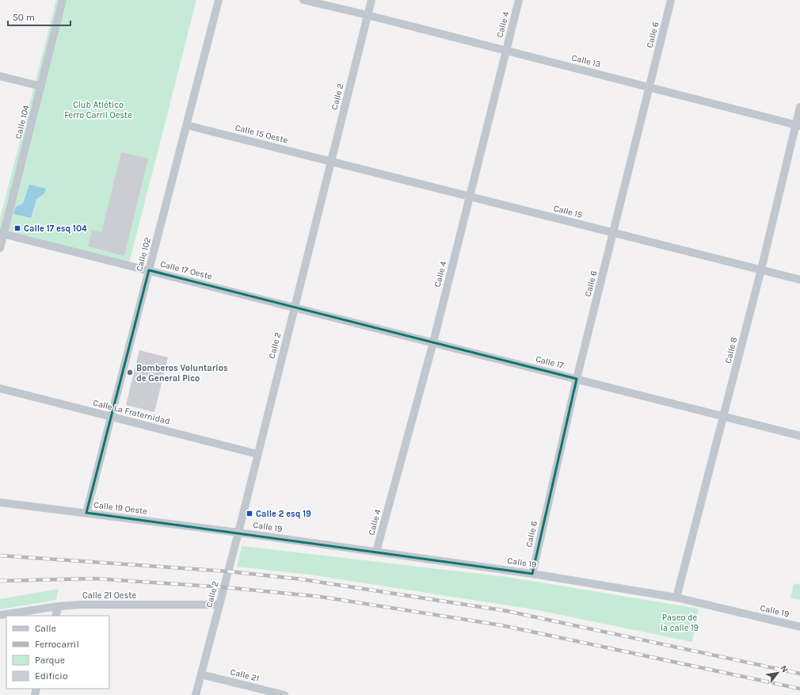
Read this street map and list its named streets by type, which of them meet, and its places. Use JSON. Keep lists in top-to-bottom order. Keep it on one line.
{"streets":{"street":["Calle 4","Calle 6","Calle 13","Calle 2","Calle 104","Calle 15 Oeste","Calle 15","Calle 102","Calle 17 Oeste","Calle 8","Calle 17","Calle La Fraternidad","Calle 19 Oeste","Calle 19","Calle 21 Oeste","Calle 21"]},"crossings":[["Calle 4","Calle 13"],["Calle 4","Calle 15"],["Calle 4","Calle 17"],["Calle 4","Calle 19"],["Calle 6","Calle 13"],["Calle 6","Calle 15"],["Calle 6","Calle 17"],["Calle 6","Calle 19"],["Calle 13","Calle 2"],["Calle 13","Calle 8"],["Calle 2","Calle 15 Oeste"],["Calle 2","Calle 15"],["Calle 2","Calle 17 Oeste"],["Calle 2","Calle 17"],["Calle 2","Calle La Fraternidad"],["Calle 2","Calle 19 Oeste"],["Calle 2","Calle 19"],["Calle 2","Calle 21 Oeste"],["Calle 2","Calle 21"],["Calle 104","Calle 17 Oeste"],["Calle 15 Oeste","Calle 15"],["Calle 15 Oeste","Calle 102"],["Calle 15","Calle 8"],["Calle 102","Calle 17 Oeste"],["Calle 102","Calle La Fraternidad"],["Calle 102","Calle 19 Oeste"],["Calle 17 Oeste","Calle 17"],["Calle 8","Calle 17"],["Calle 8","Calle 19"],["Calle 19 Oeste","Calle 19"]],"parks":["Club Atlético Ferro Carril Oeste","Paseo de la calle 19"],"places":{"transit":["Calle 17 esq 104","Calle 2 esq 19"],"other":["Bomberos Voluntarios de General Pico"]},"legend":["Calle","Ferrocarril","Parque","Edificio"],"scale_bar":"50 m","north":"top right"}
